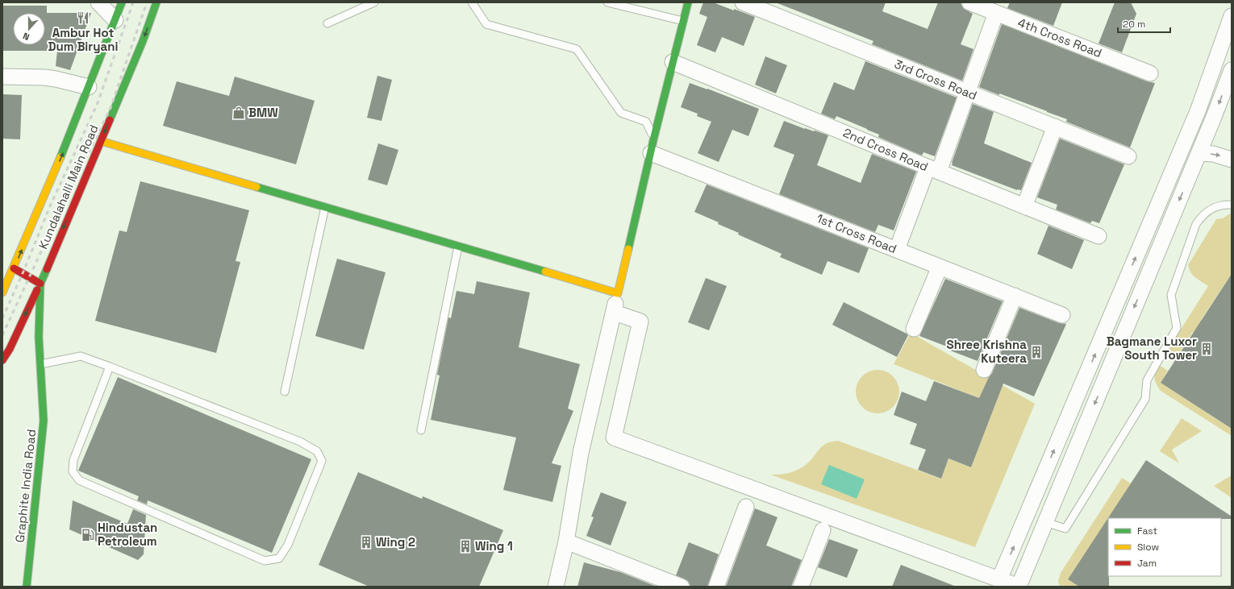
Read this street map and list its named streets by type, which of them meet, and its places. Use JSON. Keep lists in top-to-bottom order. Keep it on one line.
{"streets":{"main road":["Kundalahalli Main Road","Graphite India Road"],"street":["4th Cross Road","3rd Cross Road","2nd Cross Road","1st Cross Road"]},"crossings":[["Kundalahalli Main Road","Graphite India Road"]],"places":{"restaurant":["Ambur Hot Dum Biryani"],"shop":["BMW"],"building":["Bagmane Luxor South Tower","Shree Krishna Kuteera","Wing 2","Wing 1"],"fuel station":["Hindustan Petroleum"]},"legend":["Fast","Slow","Jam"],"scale_bar":"20 m","north":"bottom"}
